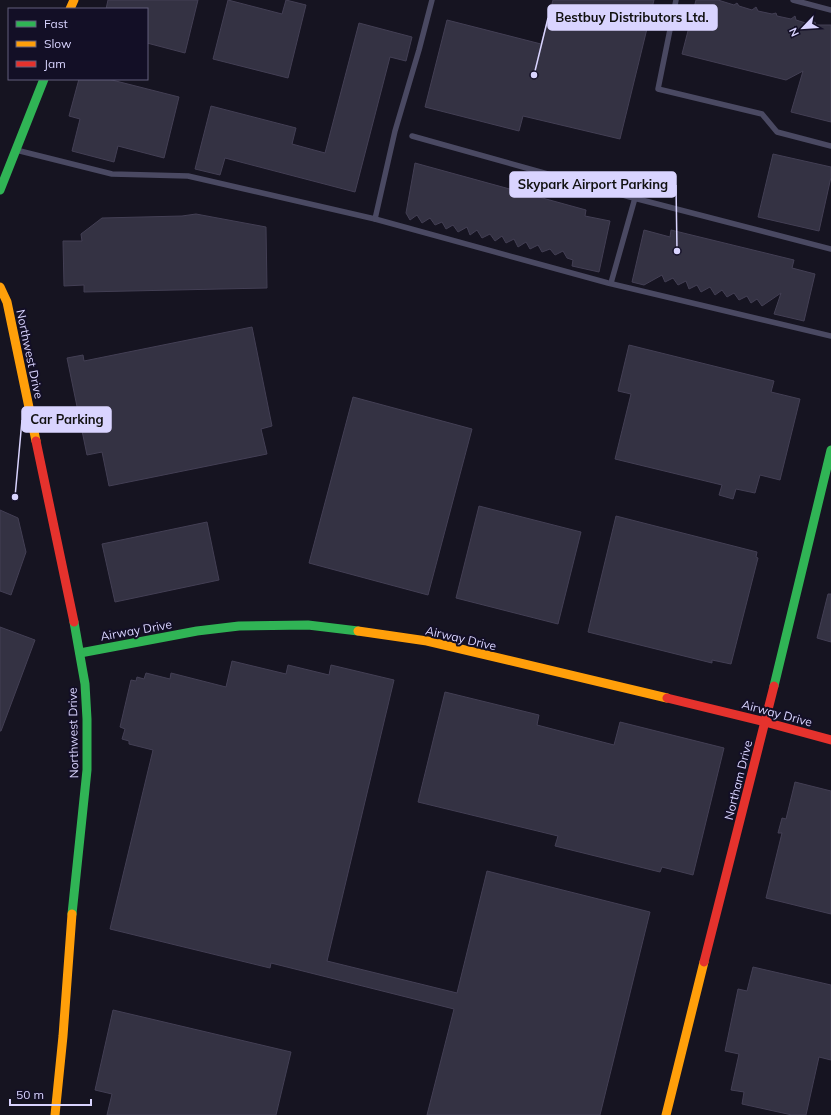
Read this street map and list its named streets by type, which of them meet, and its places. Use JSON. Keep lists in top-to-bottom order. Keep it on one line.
{"streets":{"street":["Northwest Drive","Airway Drive","Northam Drive"]},"crossings":[["Northwest Drive","Airway Drive"],["Airway Drive","Northam Drive"]],"places":["Bestbuy Distributors Ltd.","Skypark Airport Parking","Car Parking"],"legend":["Fast","Slow","Jam"],"scale_bar":"50 m","north":"bottom left"}
